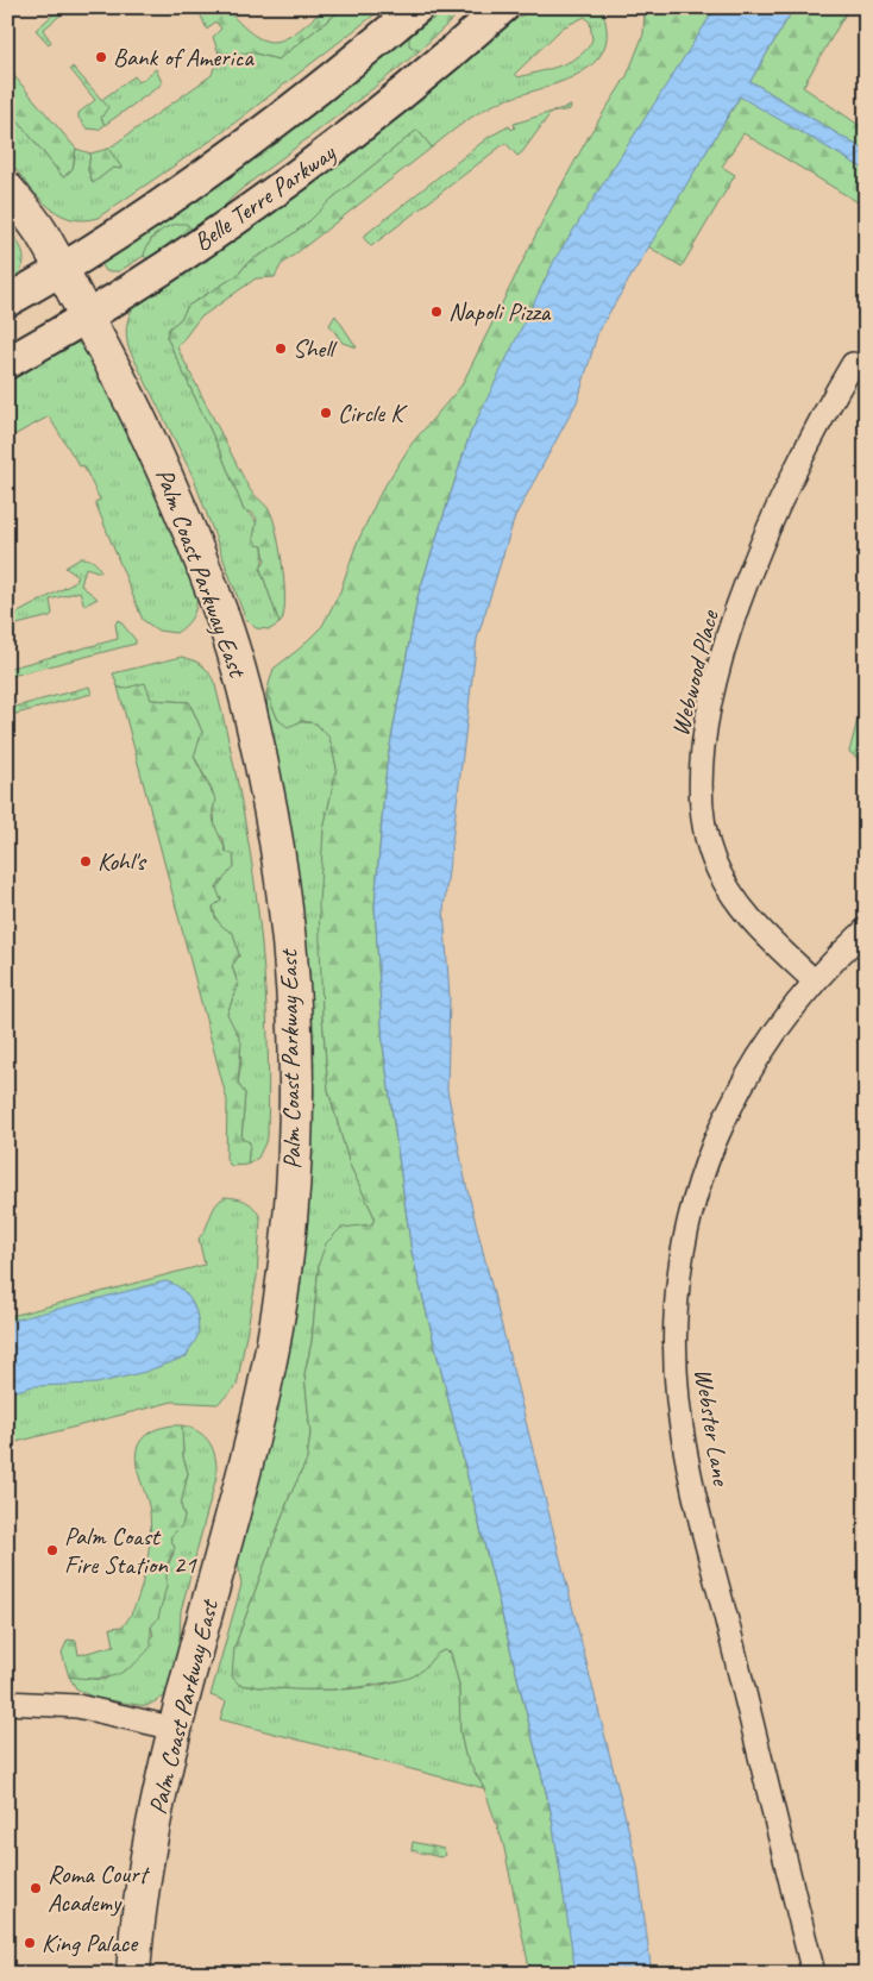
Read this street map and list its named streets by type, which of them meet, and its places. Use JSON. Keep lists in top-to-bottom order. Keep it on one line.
{"streets":{"main road":["Belle Terre Parkway","Palm Coast Parkway East"],"street":["Webwood Place","Webster Lane"]},"crossings":[["Belle Terre Parkway","Palm Coast Parkway East"],["Webwood Place","Webster Lane"]],"places":["Bank of America","Napoli Pizza","Shell","Circle K","Kohl's","Palm Coast Fire Station 21","Roma Court Academy","King Palace"]}
